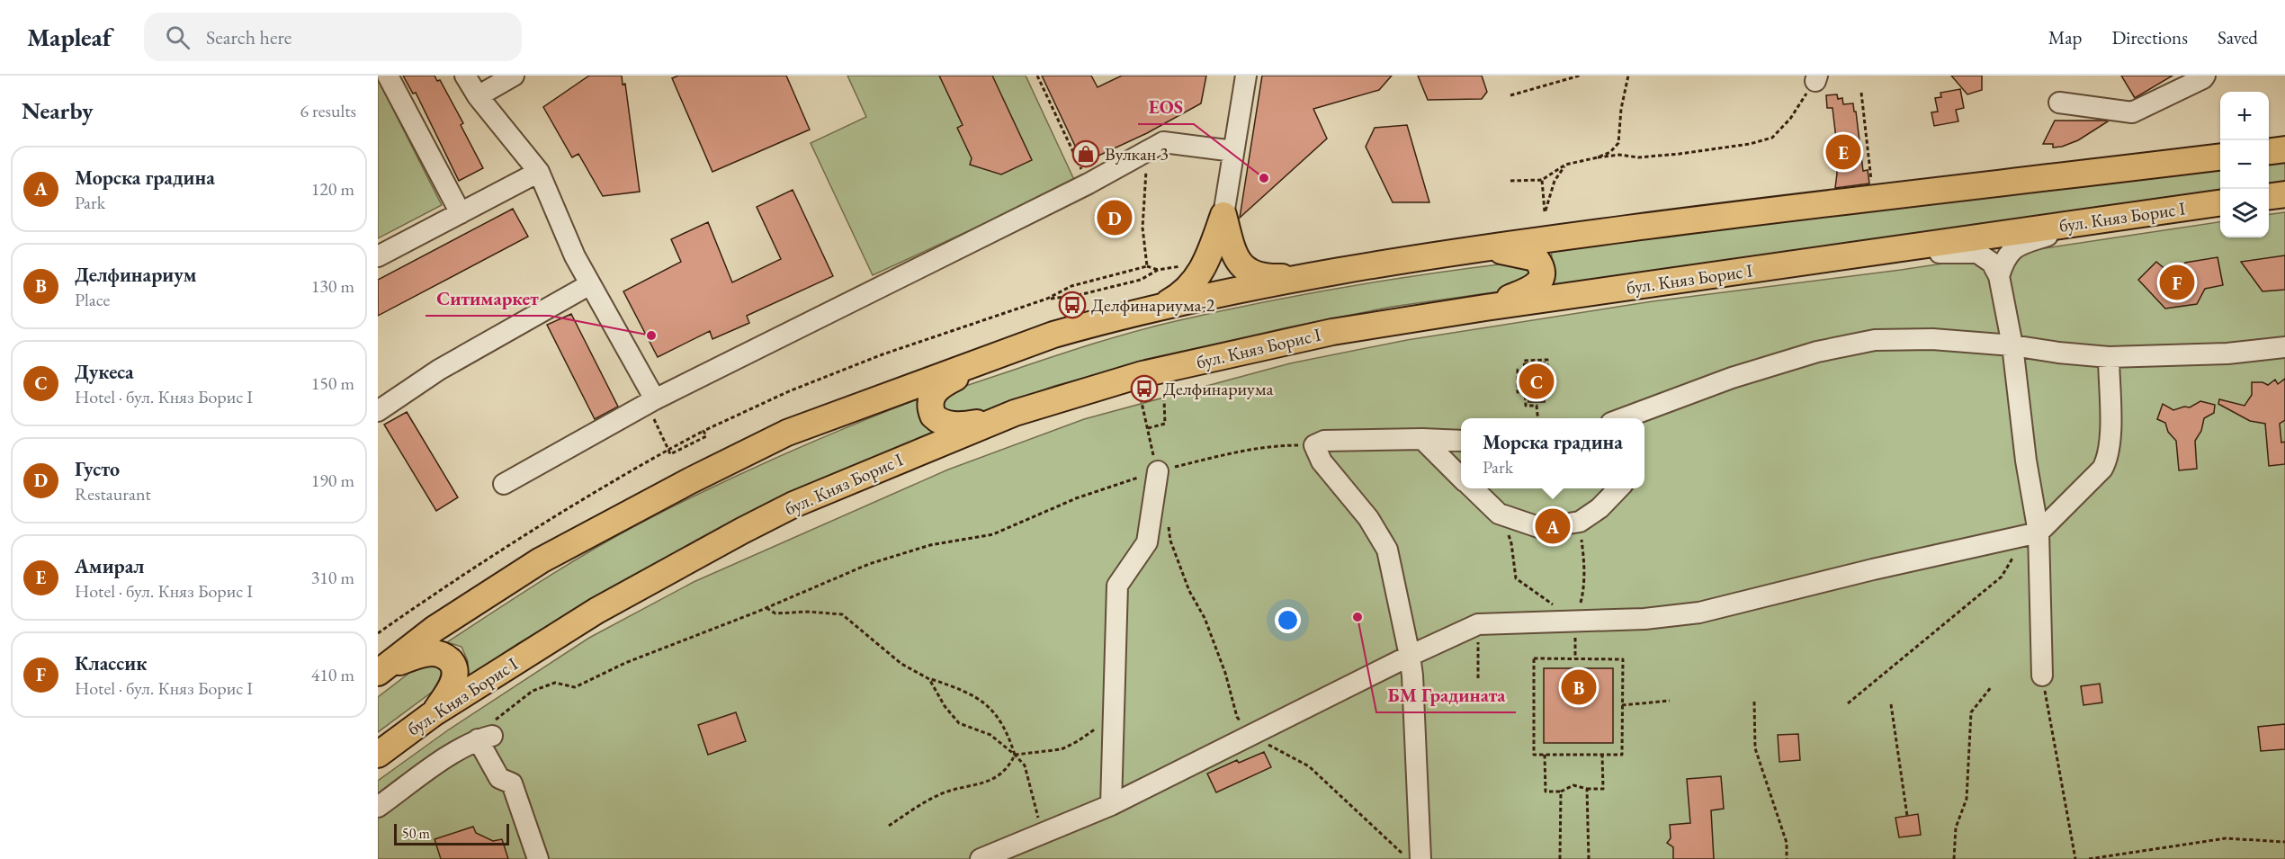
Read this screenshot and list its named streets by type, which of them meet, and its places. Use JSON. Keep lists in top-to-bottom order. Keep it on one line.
{"streets":{"main road":["бул. Княз Борис I"]},"places":{"shop":["Вулкан 3"],"other":["EOS","Ситимаркет","БМ Градината"],"bus stop":["Делфинариума-2","Делфинариума"]},"scale_bar":"50 m","page":{"header":"Mapleaf","search":"Search here","nav":["Map","Directions","Saved"],"heading":["Nearby","6 results"],"map_buttons":["+","−"],"pins":["E","D","F","C","A","B"],"list":[{"mark":"A","name":"Морска градина","note":"Park","value":"120 m"},{"mark":"B","name":"Делфинариум","note":"Place","value":"130 m"},{"mark":"C","name":"Дукеса","note":"Hotel · бул. Княз Борис I","value":"150 m"},{"mark":"D","name":"Густо","note":"Restaurant","value":"190 m"},{"mark":"E","name":"Амирал","note":"Hotel · бул. Княз Борис I","value":"310 m"},{"mark":"F","name":"Классик","note":"Hotel · бул. Княз Борис I","value":"410 m"}],"popup":["Морска градина","Park"],"scale":"50 m"}}
